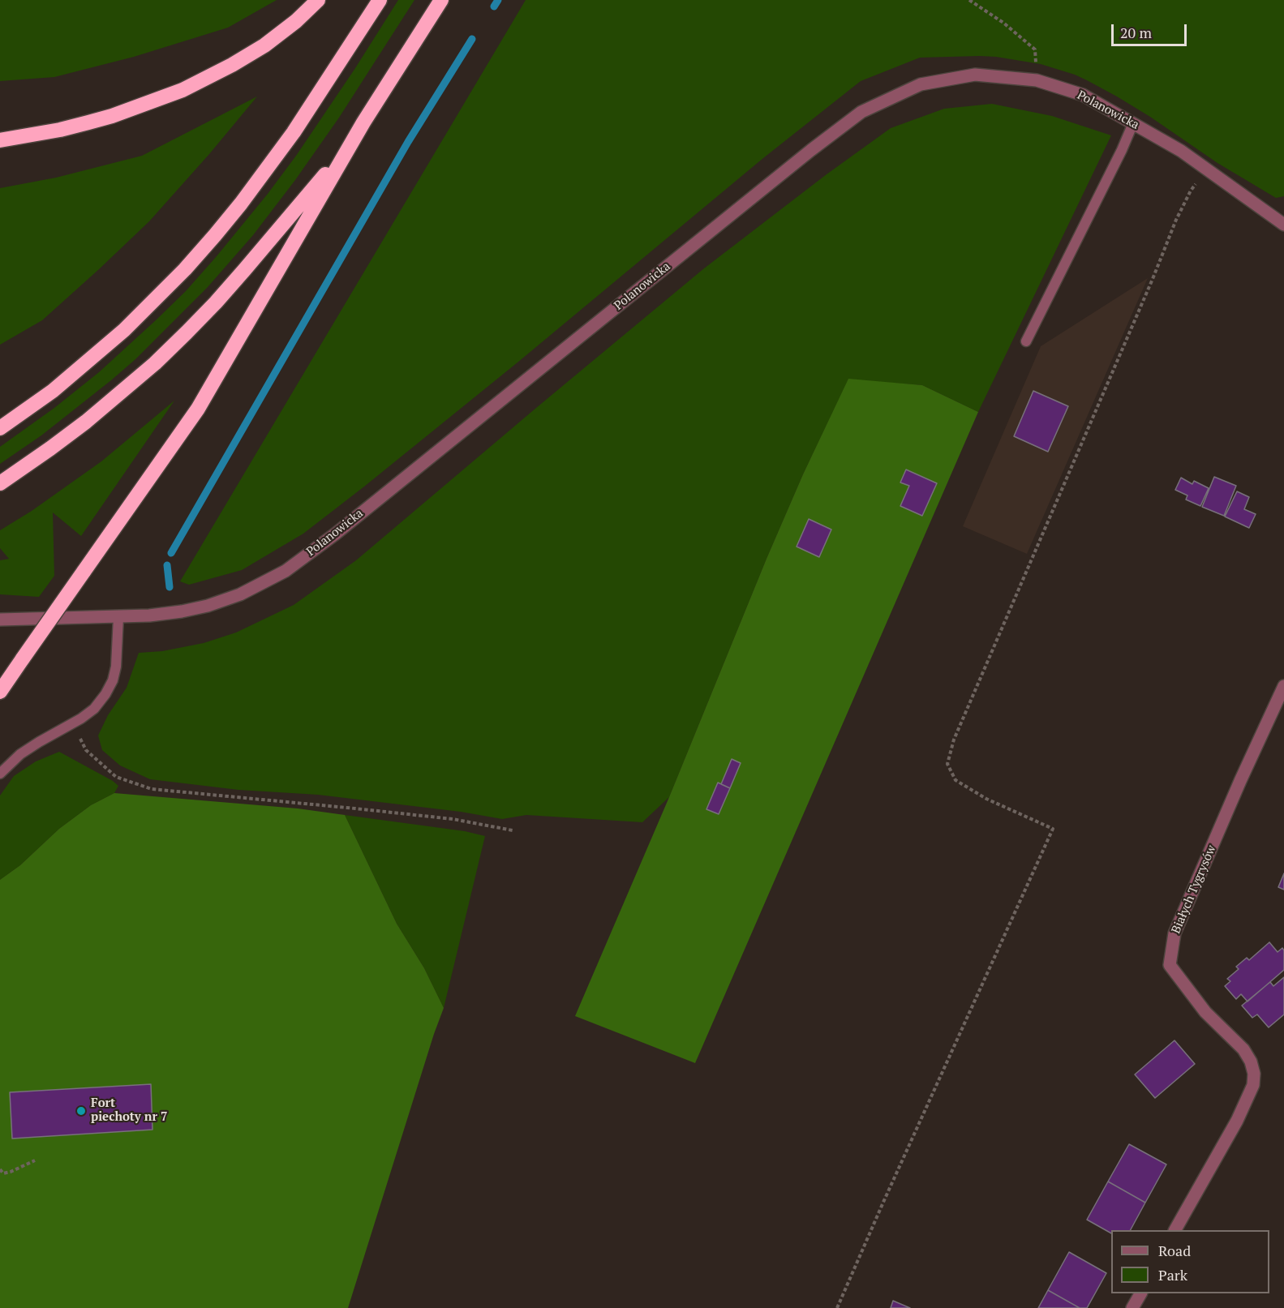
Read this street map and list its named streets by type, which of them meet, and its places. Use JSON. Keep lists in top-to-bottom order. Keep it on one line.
{"streets":{"street":["Polanowicka","Białych Tygrysów"]},"places":["Fort piechoty nr 7"],"legend":["Road","Park"],"scale_bar":"20 m"}
